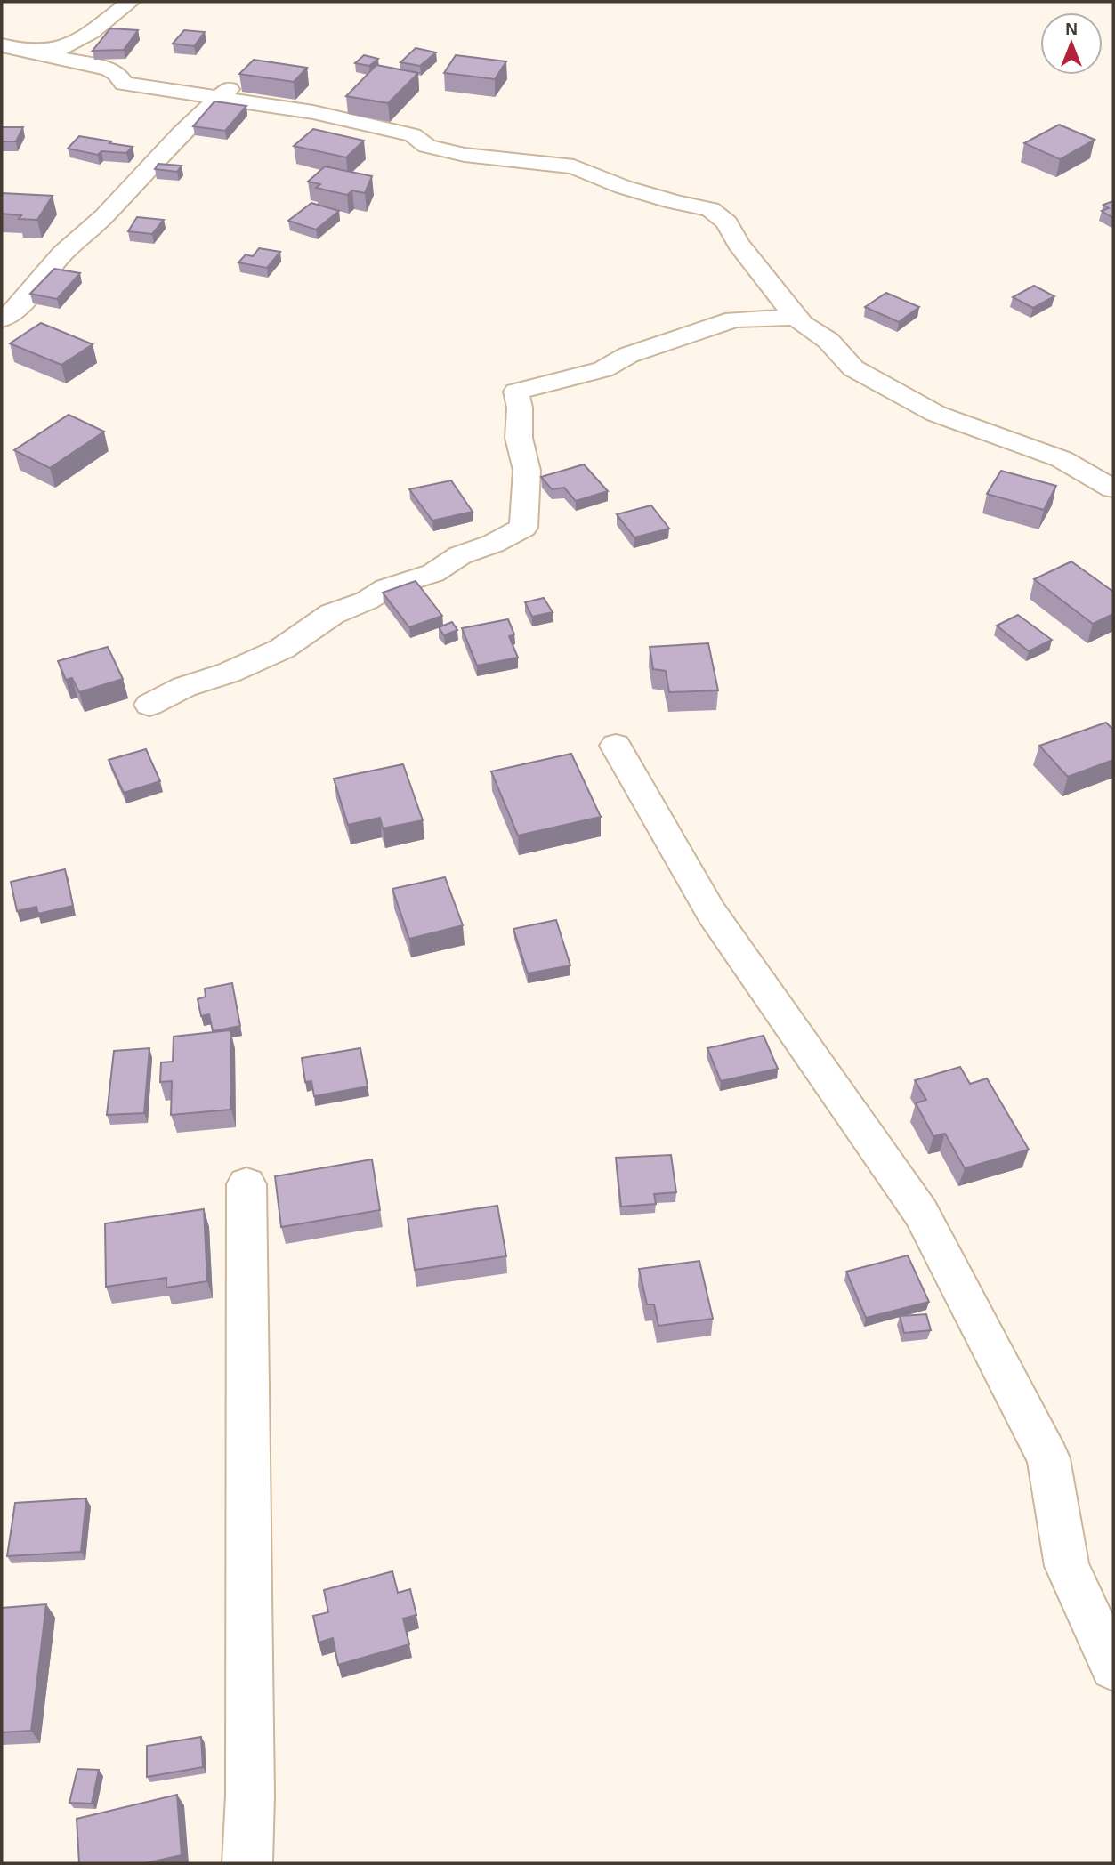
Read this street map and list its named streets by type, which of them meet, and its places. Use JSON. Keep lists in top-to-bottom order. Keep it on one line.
{"north":"top"}
